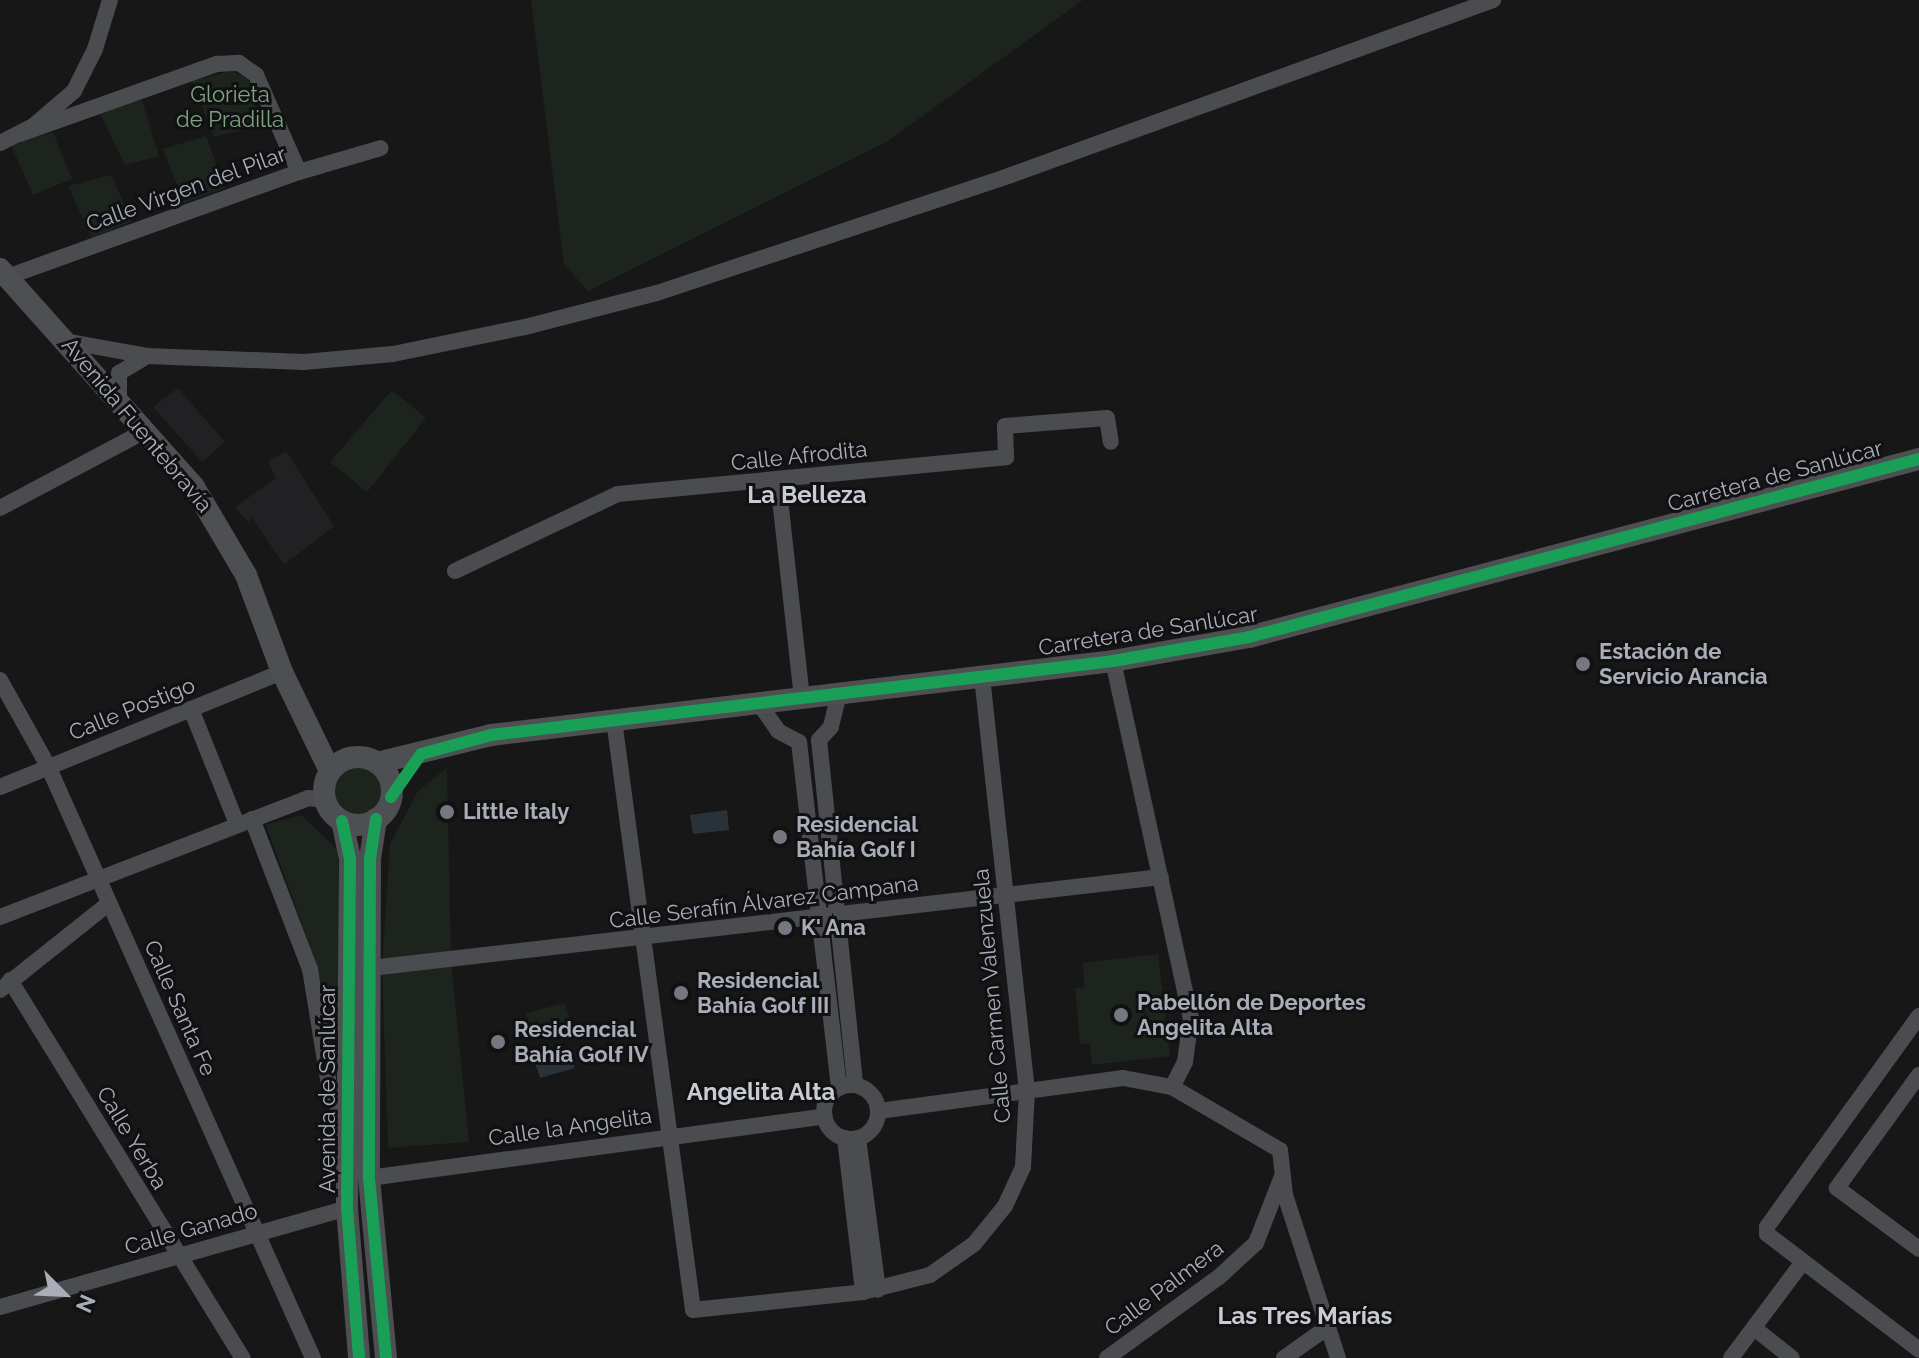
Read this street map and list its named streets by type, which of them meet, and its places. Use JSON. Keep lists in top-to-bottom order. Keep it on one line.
{"streets":{"main road":["Avenida Fuentebravía","Carretera de Sanlúcar","Avenida de Sanlúcar"],"street":["Calle Virgen del Pilar","Calle Afrodita","Calle Postigo","Calle Serafín Álvarez Campana","Calle Carmen Valenzuela","Calle Santa Fe","Calle la Angelita","Calle Yerba","Calle Ganado","Calle Palmera"]},"crossings":[["Calle Virgen del Pilar","Avenida Fuentebravía"],["Avenida Fuentebravía","Carretera de Sanlúcar"],["Avenida Fuentebravía","Calle Postigo"],["Avenida Fuentebravía","Avenida de Sanlúcar"],["Carretera de Sanlúcar","Calle Carmen Valenzuela"],["Carretera de Sanlúcar","Avenida de Sanlúcar"],["Calle Postigo","Calle Santa Fe"],["Calle Serafín Álvarez Campana","Calle Carmen Valenzuela"],["Calle Serafín Álvarez Campana","Avenida de Sanlúcar"],["Calle Carmen Valenzuela","Calle la Angelita"],["Calle Santa Fe","Calle Ganado"],["Avenida de Sanlúcar","Calle la Angelita"],["Avenida de Sanlúcar","Calle Ganado"],["Calle Yerba","Calle Ganado"]],"districts":["La Belleza","Angelita Alta","Las Tres Marías"],"parks":["Glorieta de Pradilla"],"places":["Estación de Servicio Arancia","Little Italy","Residencial Bahía Golf I","K' Ana","Residencial Bahía Golf III","Pabellón de Deportes Angelita Alta","Residencial Bahía Golf IV"],"north":"bottom right"}
